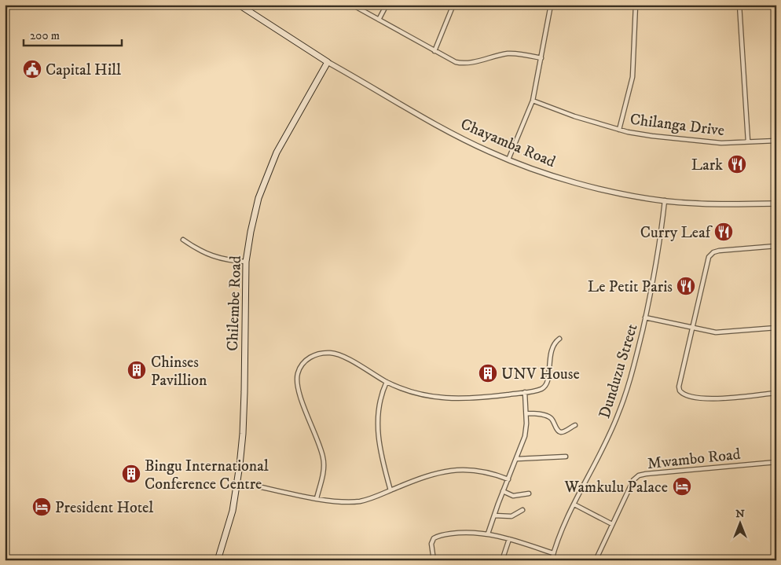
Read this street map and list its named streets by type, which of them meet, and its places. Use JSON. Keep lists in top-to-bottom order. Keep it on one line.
{"streets":{"main road":["Chayamba Road","Chilembe Road"],"street":["Chilanga Drive","Dunduzu Street","Mwambo Road"]},"crossings":[["Chayamba Road","Chilembe Road"],["Chayamba Road","Dunduzu Street"]],"places":{"public building":["Capital Hill"],"restaurant":["Lark","Curry Leaf","Le Petit Paris"],"building":["Chinses Pavillion","UNV House","Bingu International Conference Centre"],"hotel":["Wamkulu Palace","President Hotel"]},"scale_bar":"200 m","north":"top"}
